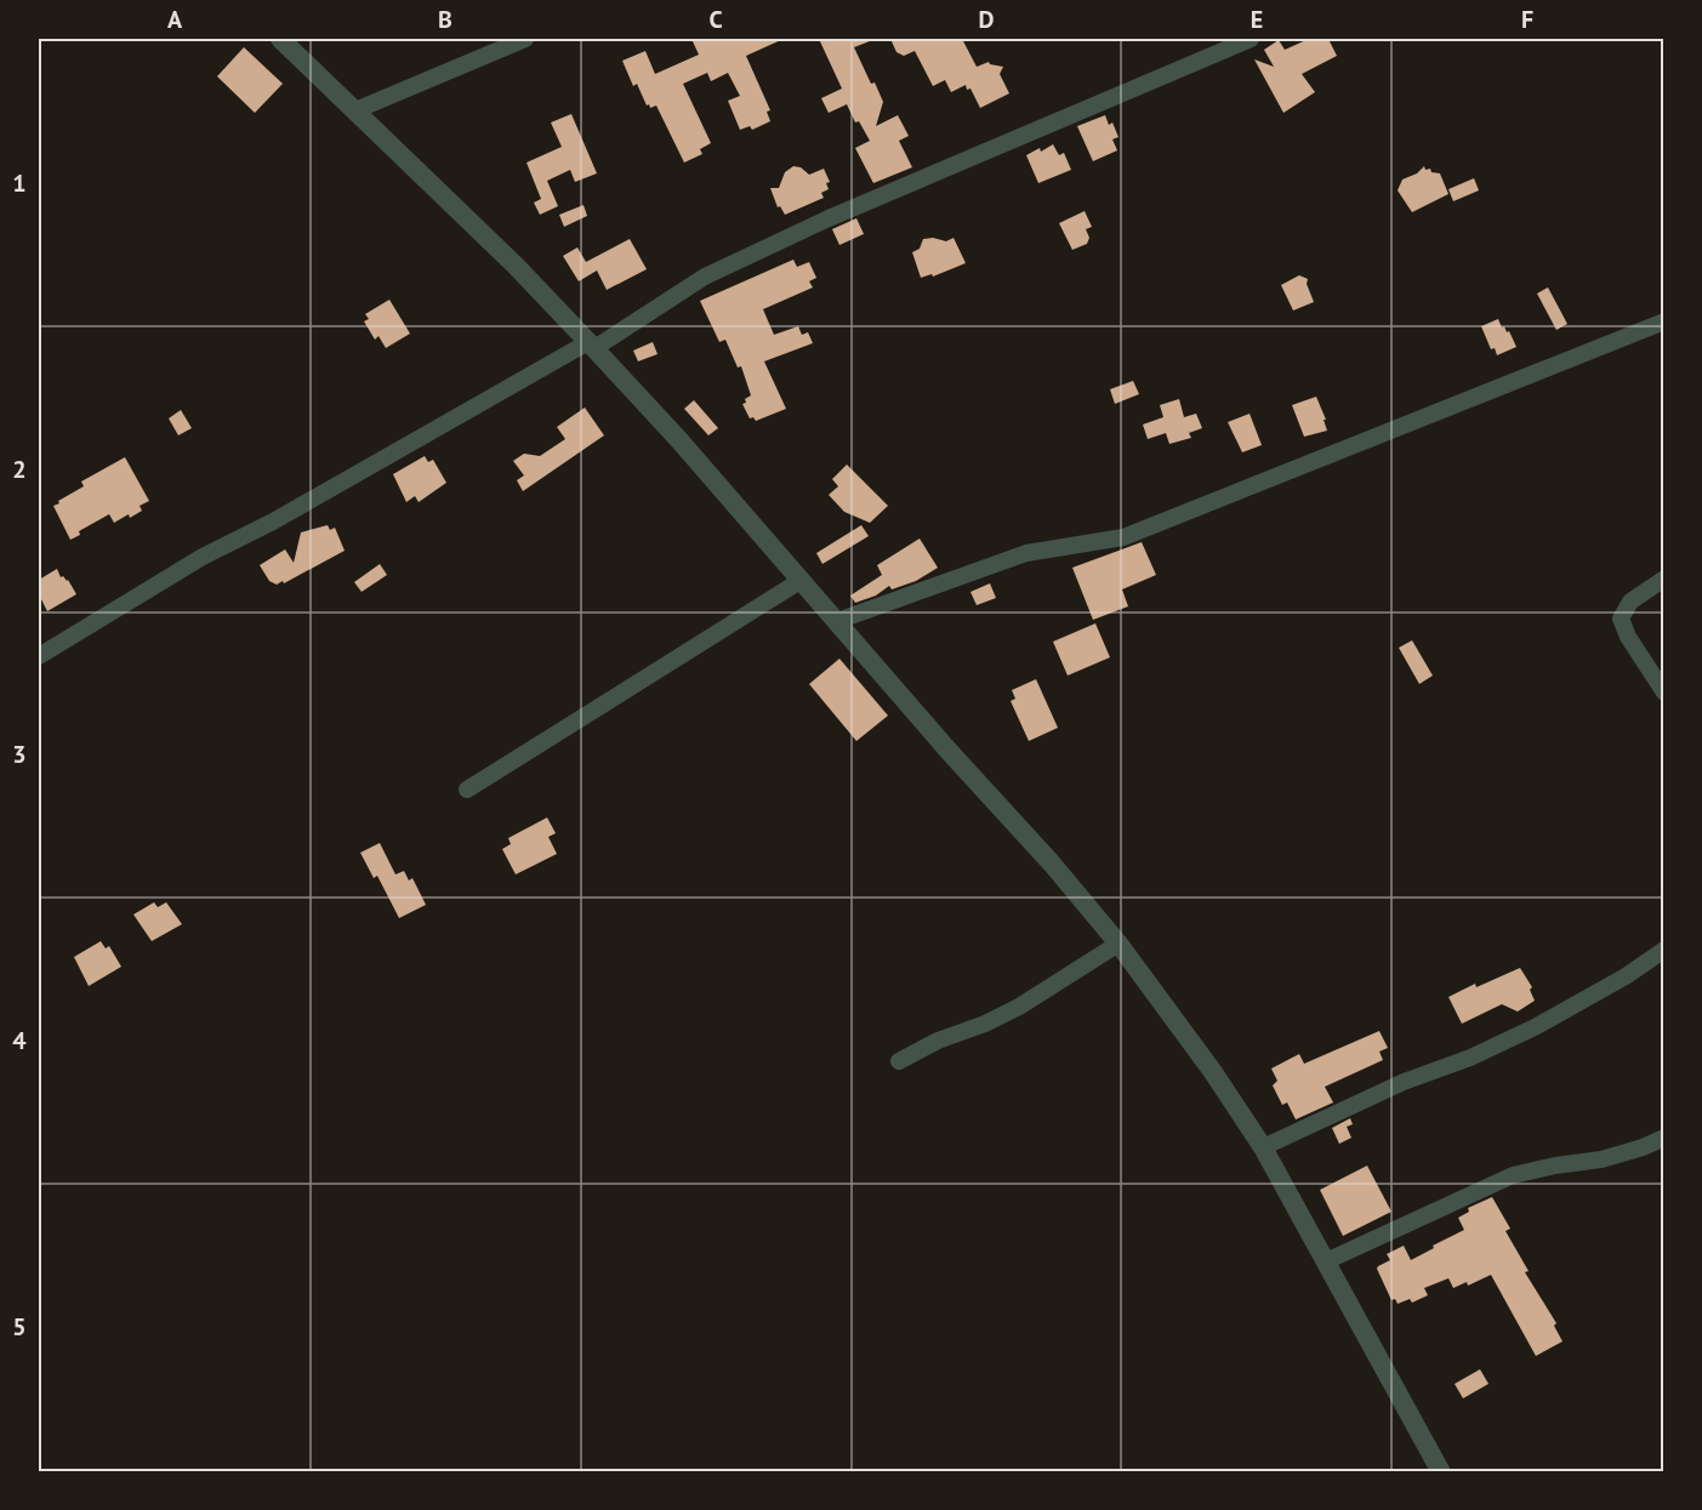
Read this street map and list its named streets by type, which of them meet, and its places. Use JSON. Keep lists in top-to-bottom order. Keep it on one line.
{"grid":{"columns":["A","B","C","D","E","F"],"rows":["1","2","3","4","5"]}}
